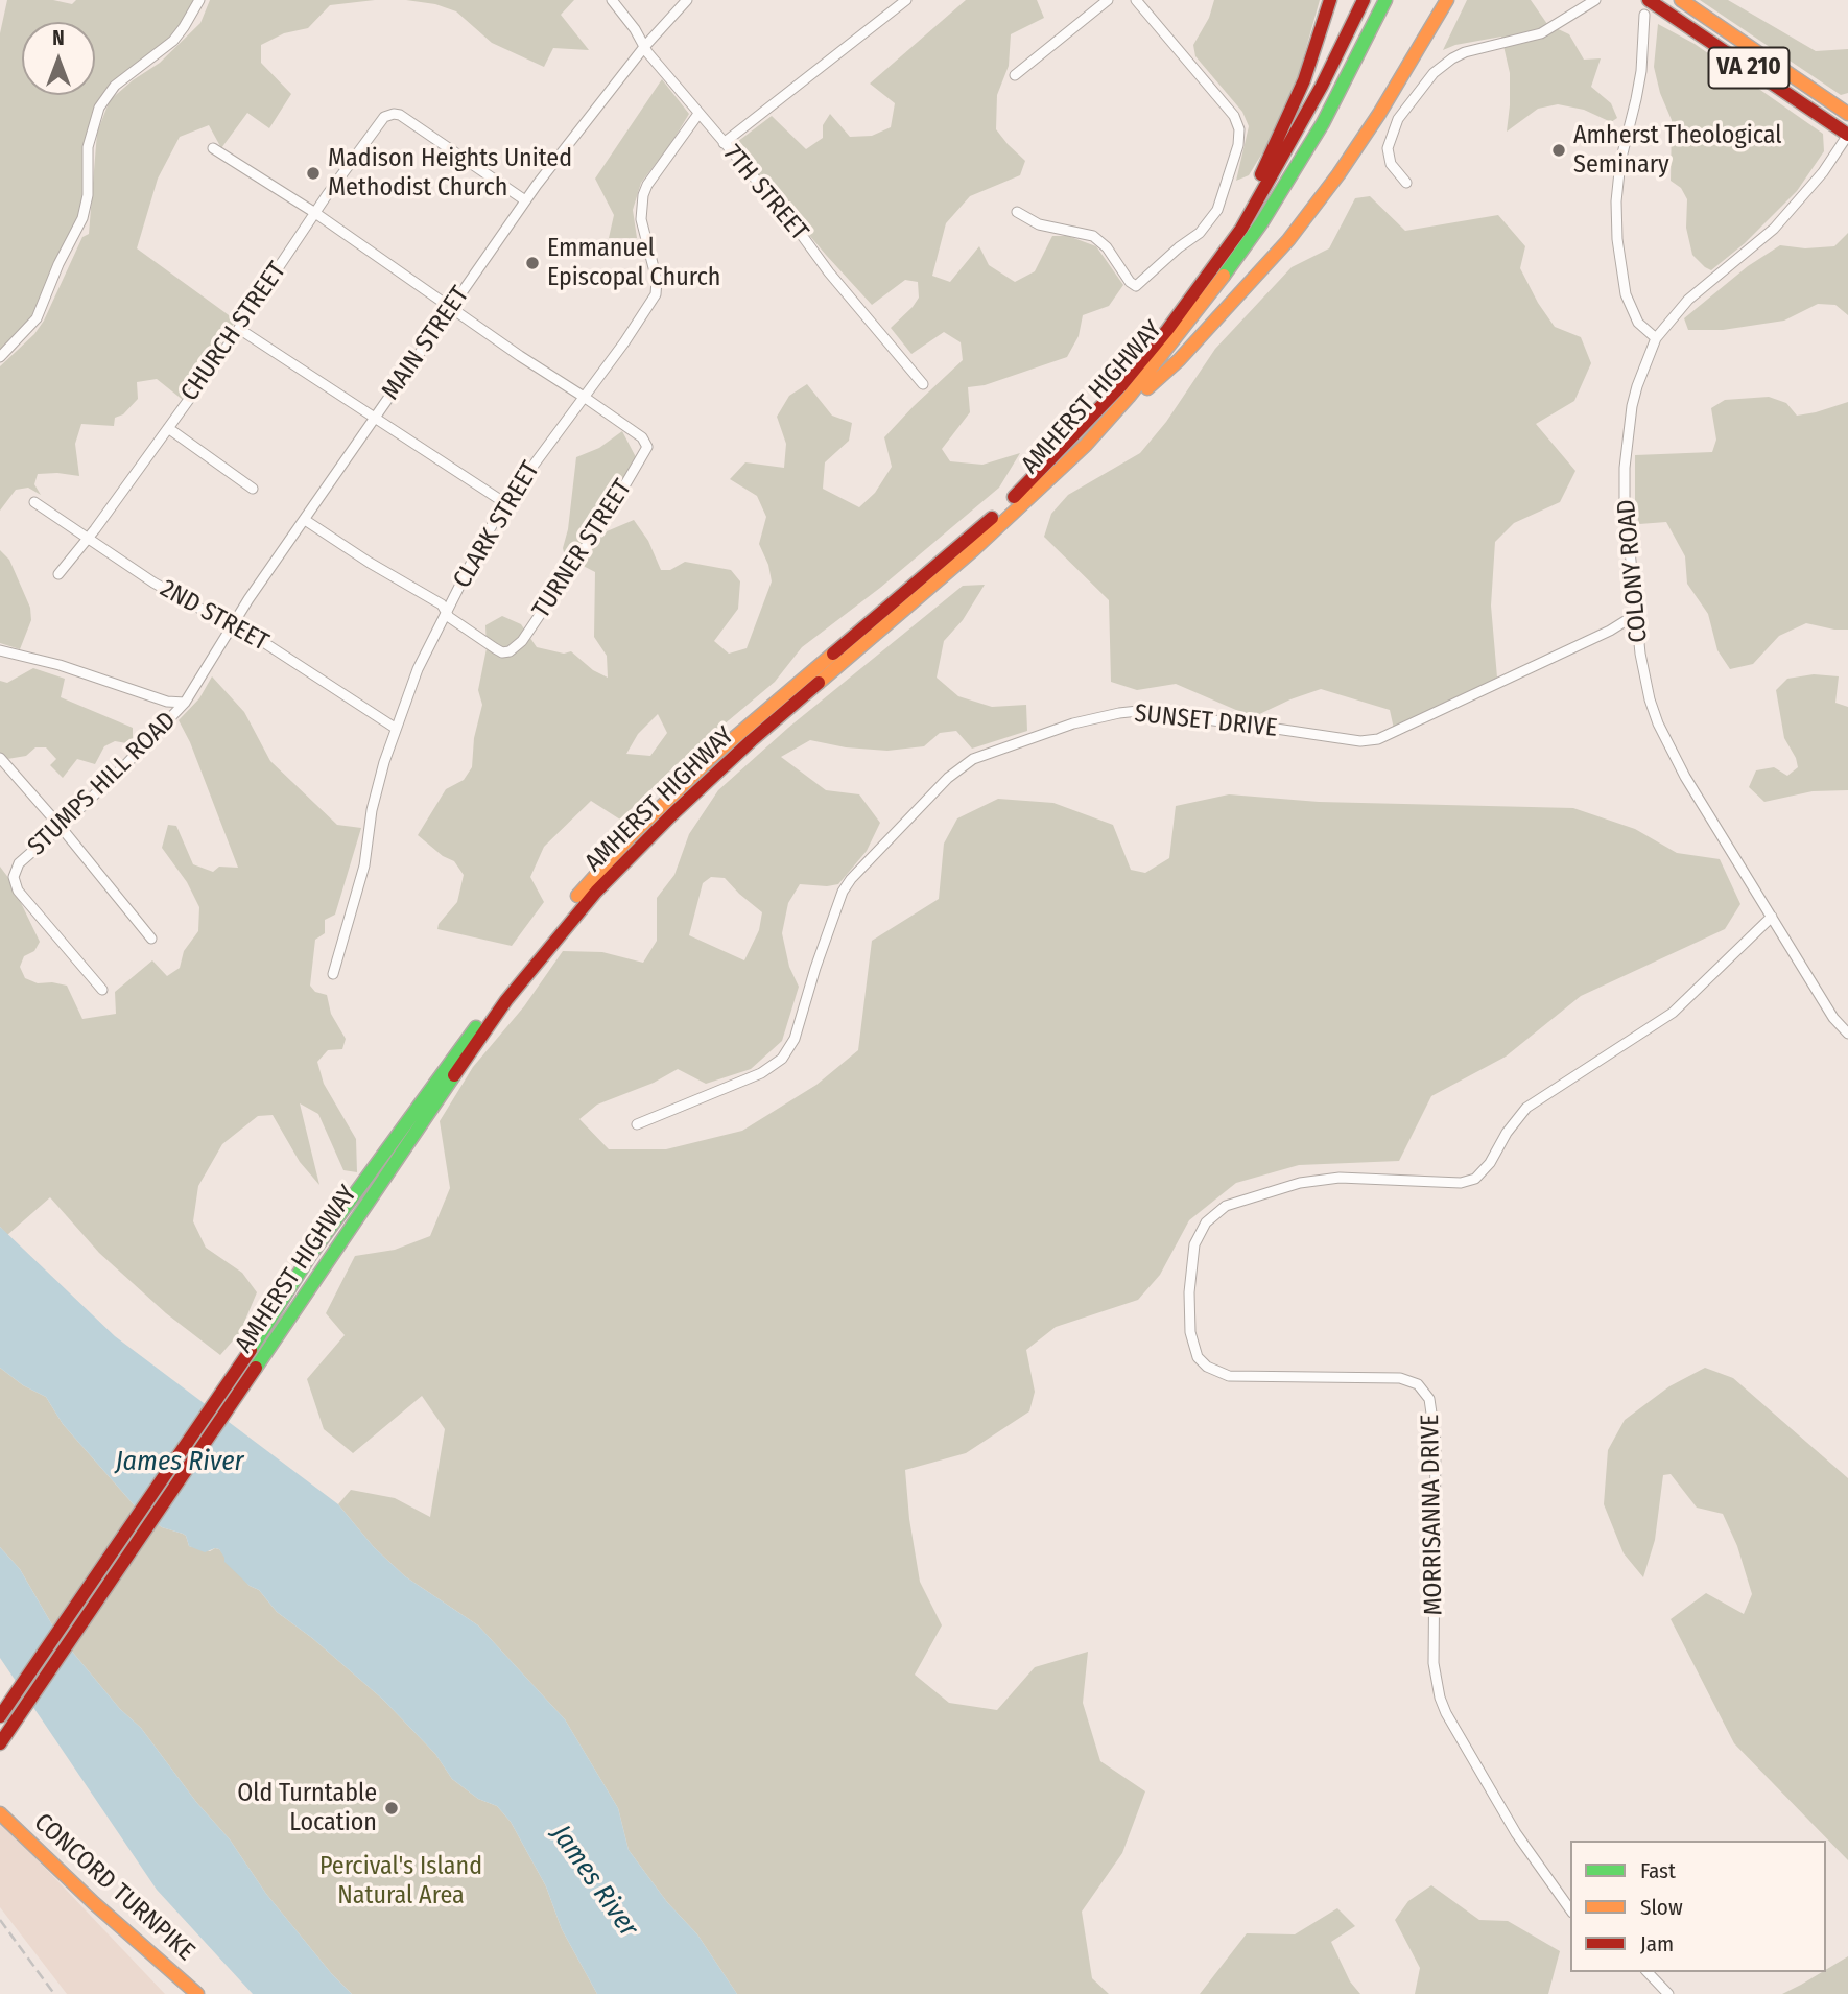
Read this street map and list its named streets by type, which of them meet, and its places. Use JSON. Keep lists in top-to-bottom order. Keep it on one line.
{"streets":{"main road":["VA 210","AMHERST HIGHWAY","CONCORD TURNPIKE"],"street":["7TH STREET","CHURCH STREET","MAIN STREET","CLARK STREET","TURNER STREET","COLONY ROAD","2ND STREET","SUNSET DRIVE","STUMPS HILL ROAD","MORRISANNA DRIVE"]},"crossings":[["VA 210","COLONY ROAD"],["7TH STREET","MAIN STREET"],["7TH STREET","CLARK STREET"],["CHURCH STREET","MAIN STREET"],["CHURCH STREET","2ND STREET"],["MAIN STREET","2ND STREET"],["MAIN STREET","STUMPS HILL ROAD"],["CLARK STREET","TURNER STREET"],["CLARK STREET","2ND STREET"],["COLONY ROAD","SUNSET DRIVE"],["COLONY ROAD","MORRISANNA DRIVE"]],"water":["James River"],"parks":["Percival's Island Natural Area"],"places":["Amherst Theological Seminary","Madison Heights United Methodist Church","Emmanuel Episcopal Church","Old Turntable Location"],"legend":["Fast","Slow","Jam"],"north":"top"}
